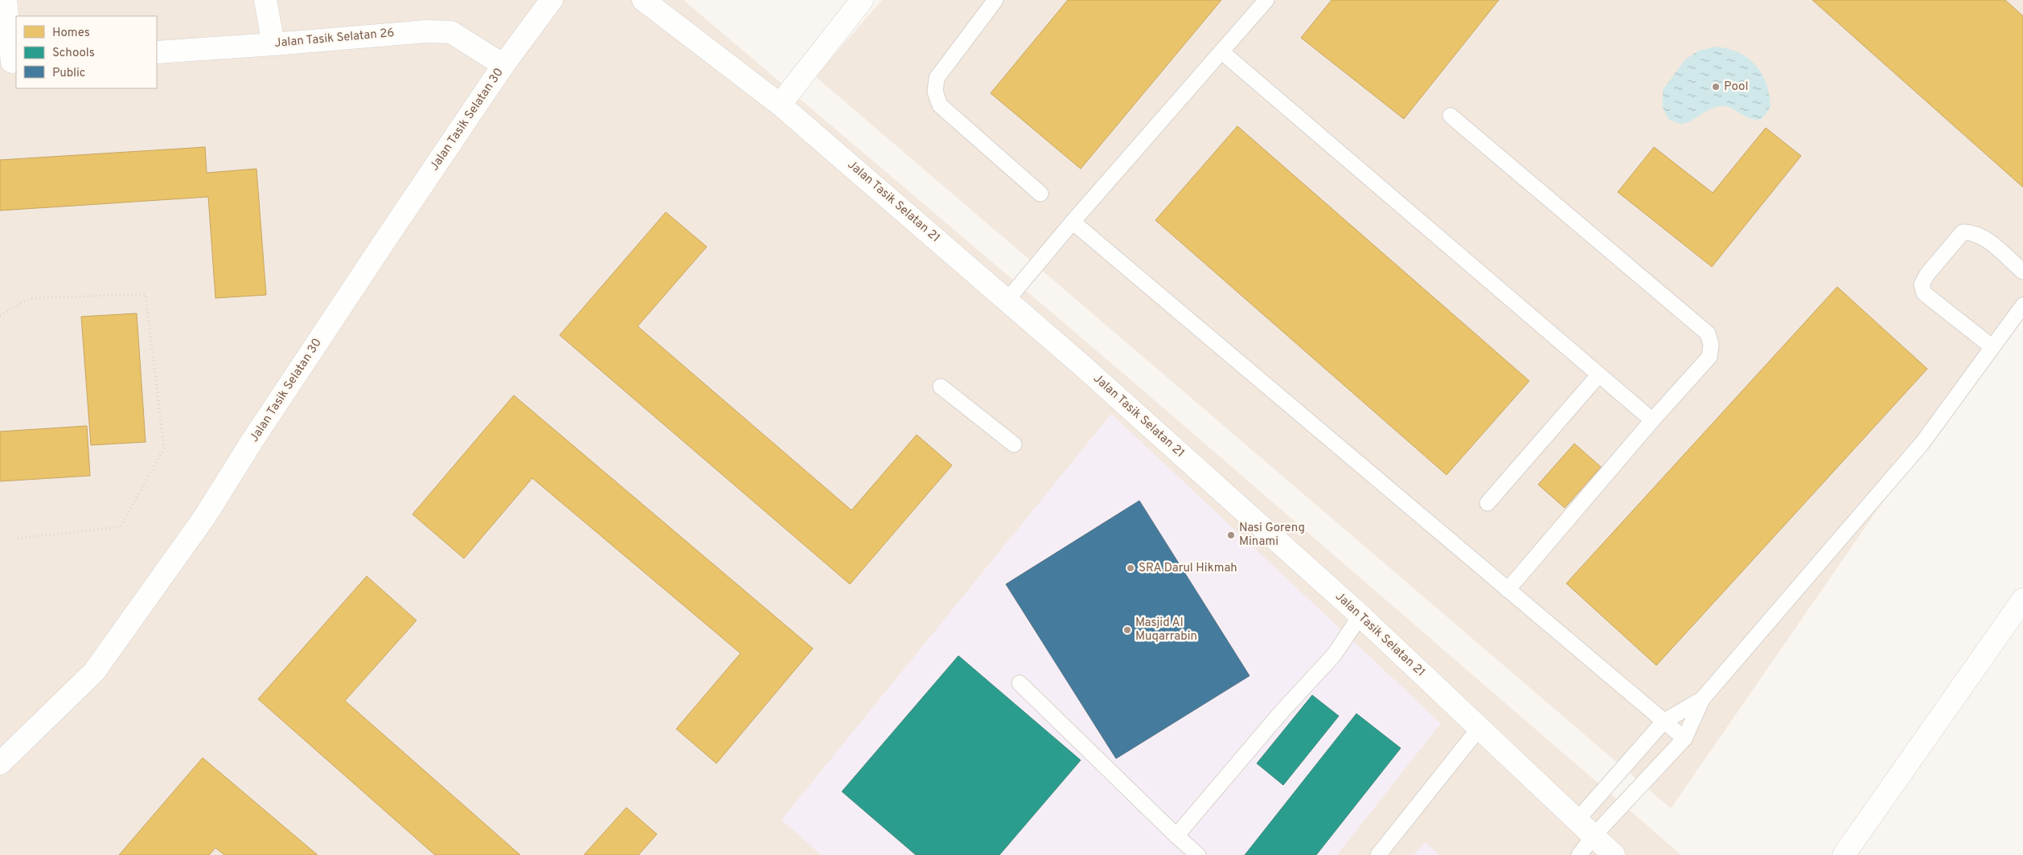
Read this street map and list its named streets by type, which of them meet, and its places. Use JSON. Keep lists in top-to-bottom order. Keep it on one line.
{"streets":{"street":["Jalan Tasik Selatan 26","Jalan Tasik Selatan 30","Jalan Tasik Selatan 21"]},"crossings":[["Jalan Tasik Selatan 26","Jalan Tasik Selatan 30"]],"places":["Pool","Nasi Goreng Minami","SRA Darul Hikmah","Masjid Al Muqarrabin"],"legend":["Homes","Schools","Public"]}
